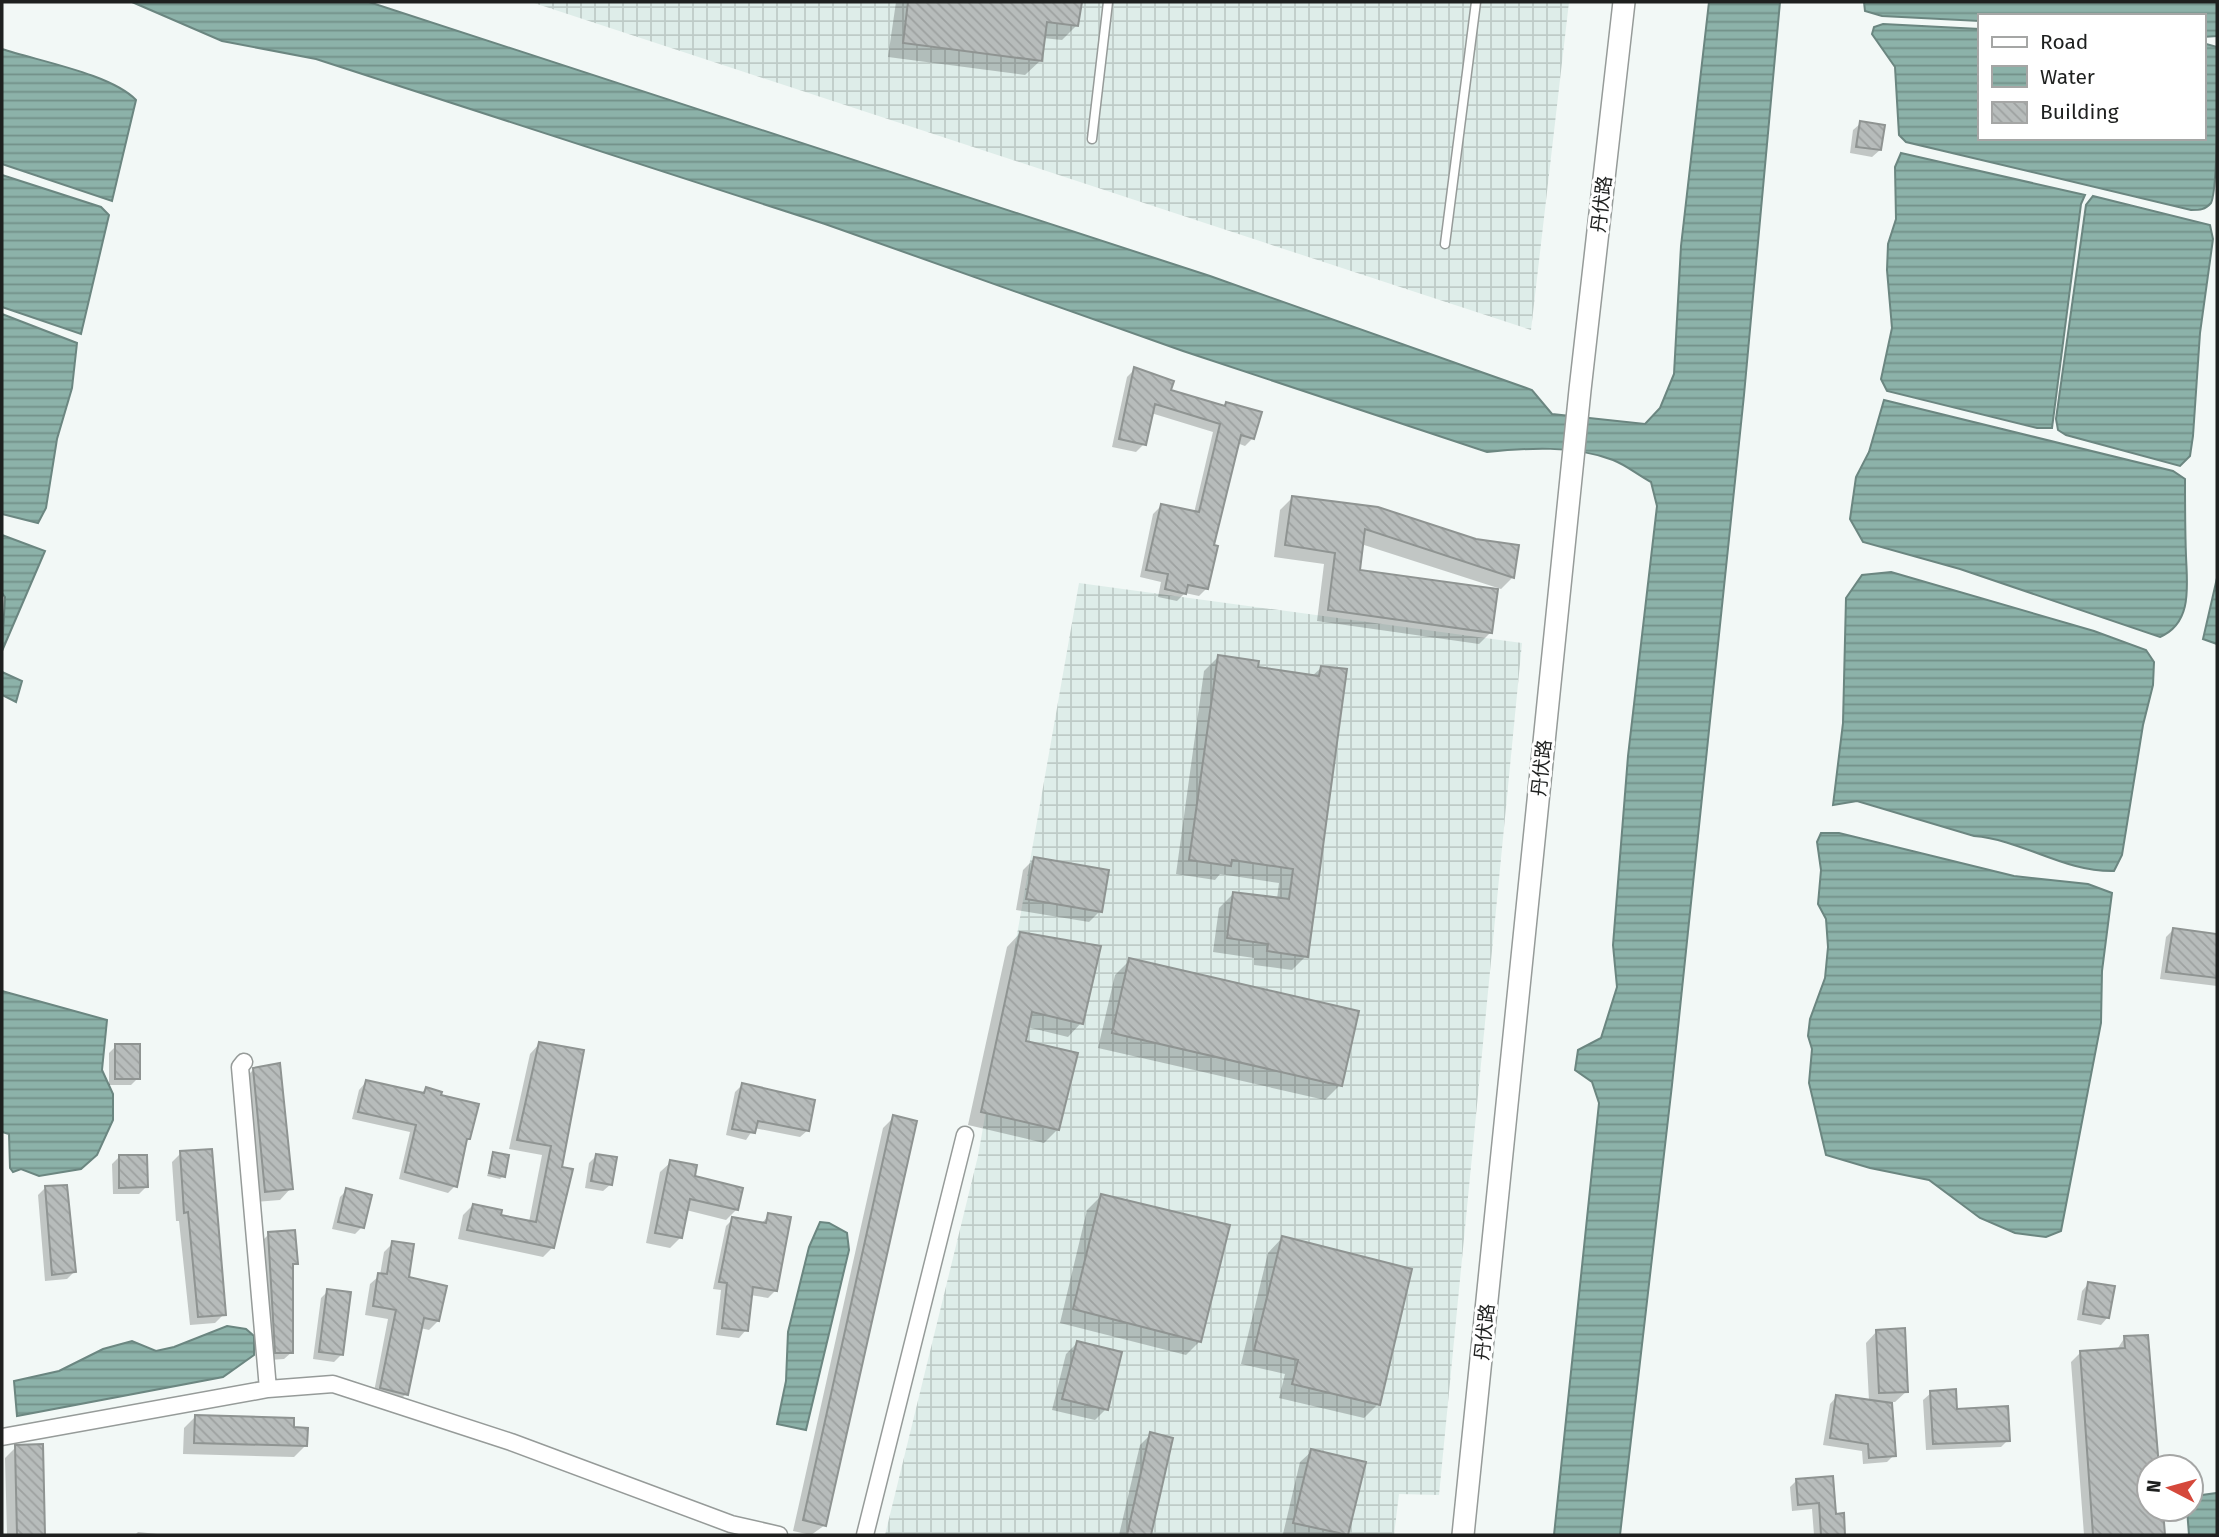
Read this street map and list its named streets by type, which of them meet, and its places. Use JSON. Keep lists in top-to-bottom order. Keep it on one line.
{"streets":{"main road":["丹伏路"]},"legend":["Road","Water","Building"],"north":"left"}
